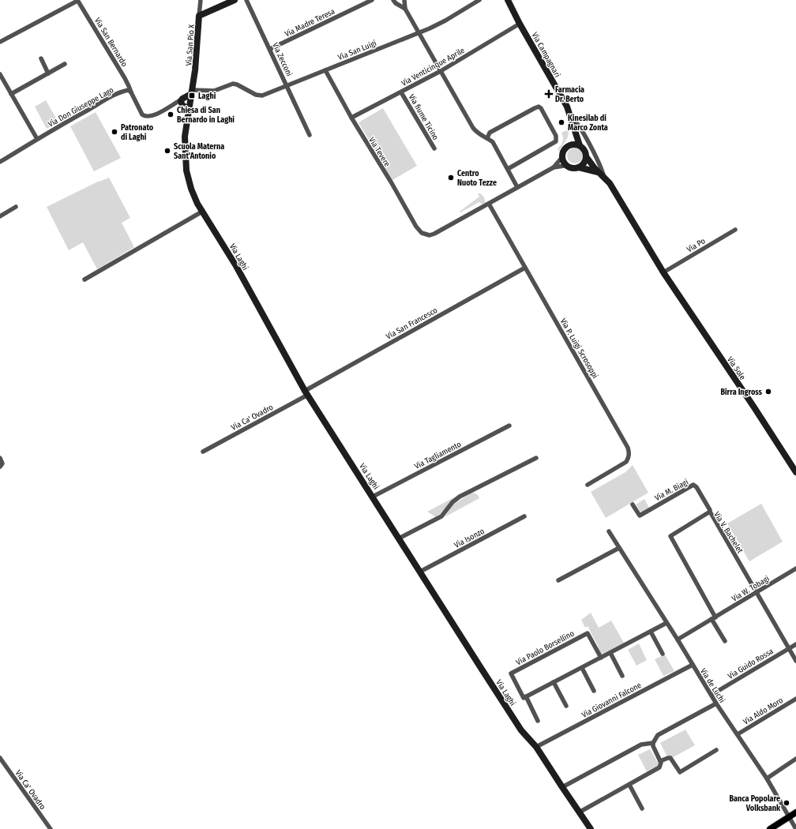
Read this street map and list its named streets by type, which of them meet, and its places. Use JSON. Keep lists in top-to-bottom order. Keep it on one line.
{"streets":{"street":["Via Madre Teresa","Via San Bernardo","Via San Pio X","Via San Luigi","Via Campagnari","Via Zecconi","Via Venticinque Aprile","Via Don Giuseppe Lago","Via fiume Ticino","Via Tevere","Via Po","Via Laghi","Via San Francesco","Via P. Luigi Scrosoppi","Via Sole","Via Ca' Ovadro","Via Tagliamento","Via M. Biagi","Via V. Bachelet","Via Isonzo","Via W. Tobagi","Via Paolo Borsellino","Via Guido Rossa","Via de Luchi","Via Giovanni Falcone","Via Aldo Moro"]},"crossings":[["Via Madre Teresa","Via Zecconi"],["Via San Bernardo","Via Don Giuseppe Lago"],["Via San Pio X","Via Zecconi"],["Via San Pio X","Via Laghi"],["Via San Luigi","Via Zecconi"],["Via San Luigi","Via Tevere"],["Via Campagnari","Via Venticinque Aprile"],["Via Campagnari","Via Po"],["Via Campagnari","Via Sole"],["Via Zecconi","Via Laghi"],["Via Venticinque Aprile","Via fiume Ticino"],["Via Venticinque Aprile","Via Tevere"],["Via Tevere","Via P. Luigi Scrosoppi"],["Via Po","Via Sole"],["Via Laghi","Via San Francesco"],["Via Laghi","Via Ca' Ovadro"],["Via Laghi","Via Tagliamento"],["Via Laghi","Via Isonzo"],["Via Laghi","Via Giovanni Falcone"],["Via San Francesco","Via P. Luigi Scrosoppi"],["Via San Francesco","Via Ca' Ovadro"],["Via M. Biagi","Via V. Bachelet"],["Via V. Bachelet","Via W. Tobagi"],["Via V. Bachelet","Via Guido Rossa"],["Via W. Tobagi","Via de Luchi"],["Via Guido Rossa","Via de Luchi"],["Via de Luchi","Via Giovanni Falcone"],["Via de Luchi","Via Aldo Moro"]],"places":{"health":["Farmacia Dr. Berto"],"transit":["Laghi"],"other":["Chiesa di San Bernardo in Laghi","Kinesilab di Marco Zonta","Patronato di Laghi","Scuola Materna Sant'Antonio","Centro Nuoto Tezze","Birra Ingross","Banca Popolare Volksbank"]}}
